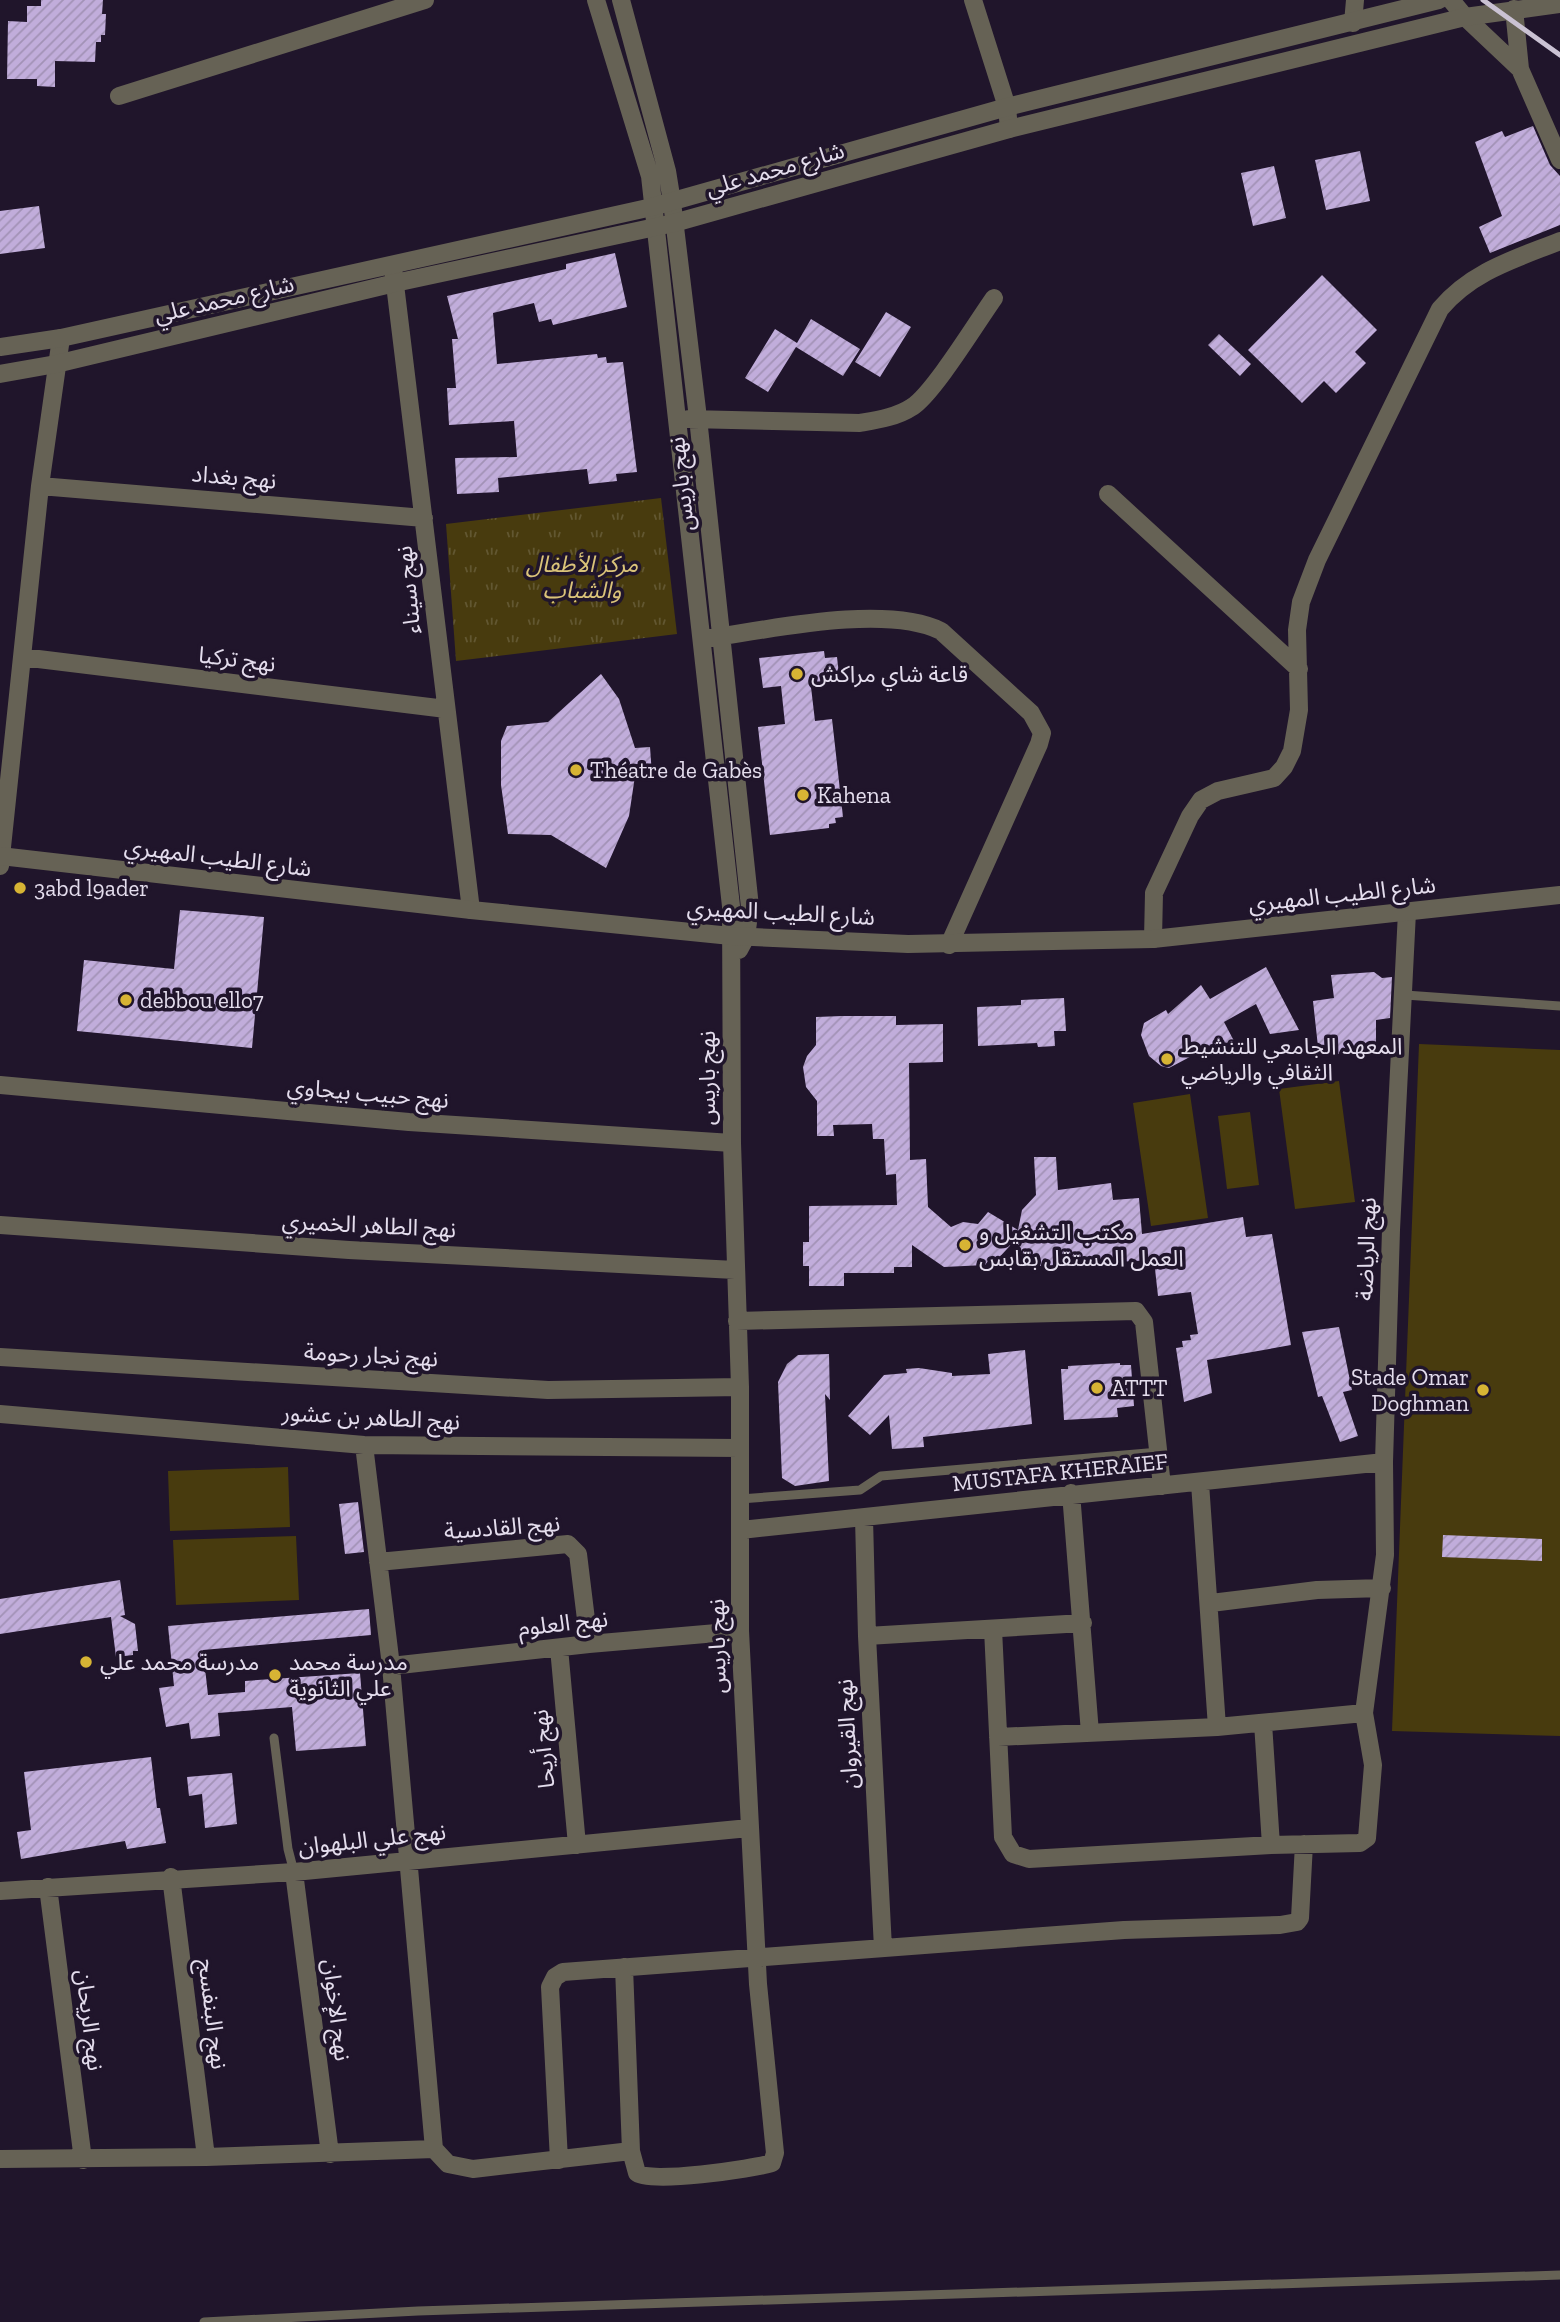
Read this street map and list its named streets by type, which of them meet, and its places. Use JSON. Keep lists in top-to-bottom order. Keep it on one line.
{"streets":{"street":["شارع محمد علي","نهج بغداد","نهج باريس","نهج سيناء","نهج تركيا","شارع الطيب المهيري","نهج حبيب بيجاوي","نهج الطاهر الخميري","نهج الرياضة","نهج نجار رحومة","نهج الطاهر بن عشور","MUSTAFA KHERAIEF","نهج القادسية","نهج العلوم","نهج القيروان","نهج أريحا","نهج علي البلهوان","نهج الإخوان","نهج البنفسج","نهج الريحان"]},"crossings":[["شارع محمد علي","نهج باريس"],["شارع محمد علي","نهج سيناء"],["نهج بغداد","نهج سيناء"],["نهج باريس","شارع الطيب المهيري"],["نهج باريس","نهج حبيب بيجاوي"],["نهج باريس","نهج الطاهر الخميري"],["نهج باريس","نهج نجار رحومة"],["نهج باريس","نهج الطاهر بن عشور"],["نهج باريس","MUSTAFA KHERAIEF"],["نهج باريس","نهج العلوم"],["نهج باريس","نهج علي البلهوان"],["نهج سيناء","نهج تركيا"],["نهج سيناء","شارع الطيب المهيري"],["شارع الطيب المهيري","نهج الرياضة"],["نهج الرياضة","MUSTAFA KHERAIEF"],["MUSTAFA KHERAIEF","نهج القيروان"],["نهج القادسية","نهج العلوم"],["نهج العلوم","نهج أريحا"],["نهج أريحا","نهج علي البلهوان"],["نهج علي البلهوان","نهج الإخوان"],["نهج علي البلهوان","نهج البنفسج"],["نهج علي البلهوان","نهج الريحان"]],"parks":["مركز الأطفال والشباب"],"places":["قاعة شاي مراكش","Théatre de Gabès","Kahena","3abd l9ader","debbou ello7","المعهد الجامعي للتنشيط الثقافي والرياضي","مكتب التشغيل و العمل المستقل بقابس","ATTT","Stade Omar Doghman","مدرسة محمد علي","مدرسة محمد علي الثانوية"]}
